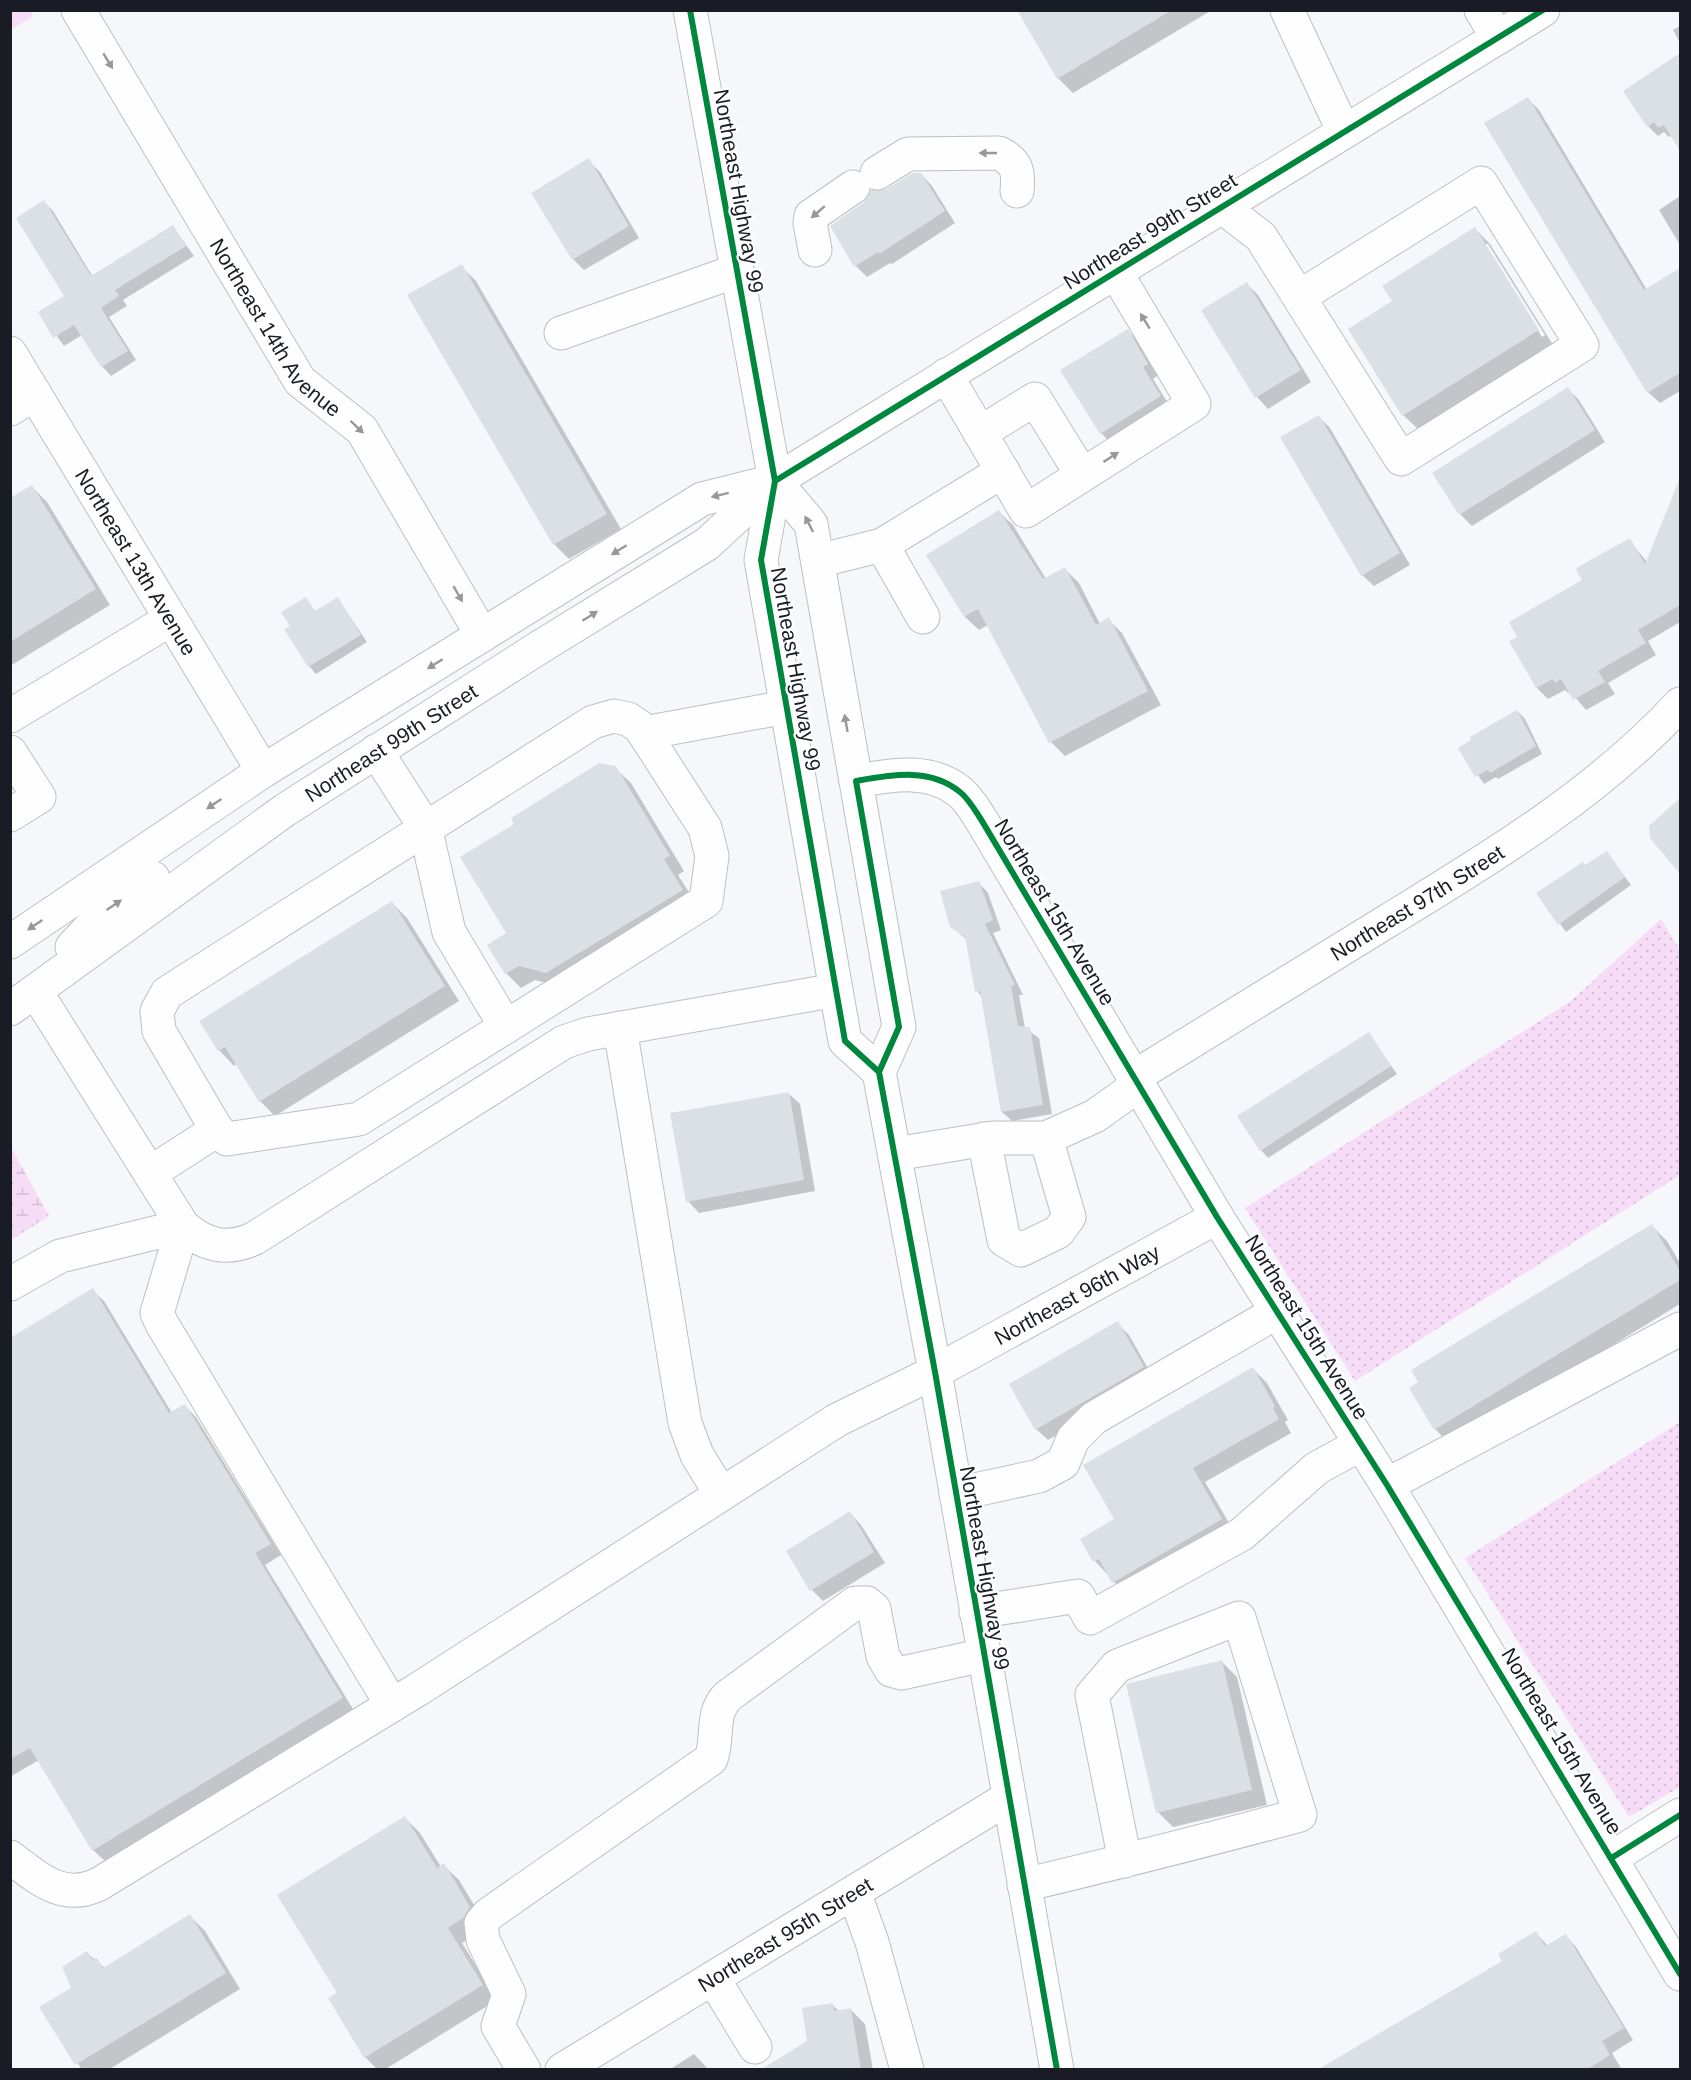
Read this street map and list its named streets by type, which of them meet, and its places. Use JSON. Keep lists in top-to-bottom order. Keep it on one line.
{"streets":{"main road":["Northeast Highway 99","Northeast 99th Street","Northeast 14th Avenue","Northeast 13th Avenue","Northeast 97th Street","Northeast 15th Avenue","Northeast 96th Way","Northeast 95th Street"]},"crossings":[["Northeast Highway 99","Northeast 99th Street"],["Northeast Highway 99","Northeast 15th Avenue"],["Northeast Highway 99","Northeast 96th Way"],["Northeast Highway 99","Northeast 95th Street"],["Northeast 99th Street","Northeast 14th Avenue"],["Northeast 99th Street","Northeast 13th Avenue"],["Northeast 97th Street","Northeast 15th Avenue"],["Northeast 15th Avenue","Northeast 96th Way"]],"one_way":["Northeast 14th Avenue"]}
